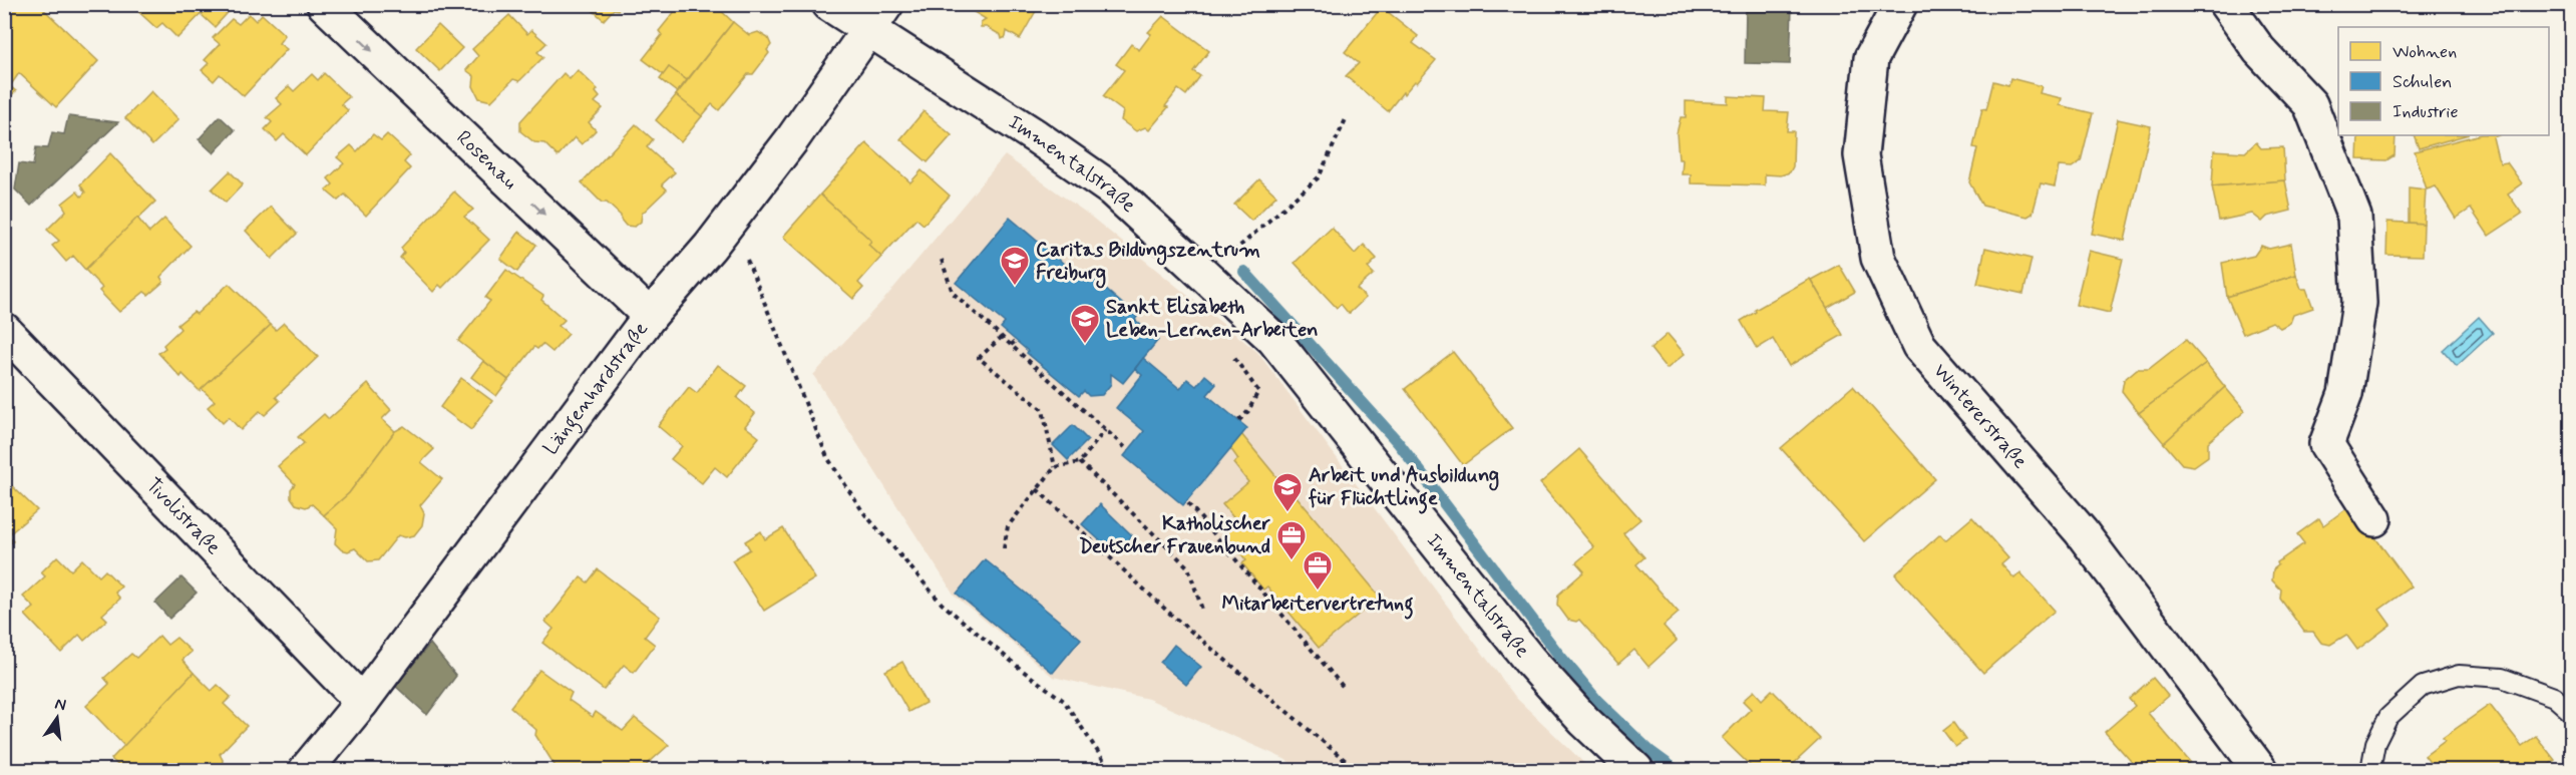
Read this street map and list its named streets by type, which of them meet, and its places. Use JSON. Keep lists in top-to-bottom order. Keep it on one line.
{"streets":{"street":["Rosenau","Immentalstraße","Längenhardstraße","Wintererstraße","Tivolistraße"]},"crossings":[["Rosenau","Längenhardstraße"],["Immentalstraße","Längenhardstraße"],["Längenhardstraße","Tivolistraße"]],"one_way":["Rosenau"],"places":{"school or university":["Caritas Bildungszentrum Freiburg","Sankt Elisabeth Leben-Lernen-Arbeiten","Arbeit und Ausbildung für Flüchtlinge"],"office":["Katholischer Deutscher Frauenbund","Mitarbeitervertretung"]},"legend":["Wohnen","Schulen","Industrie"],"north":"top"}
